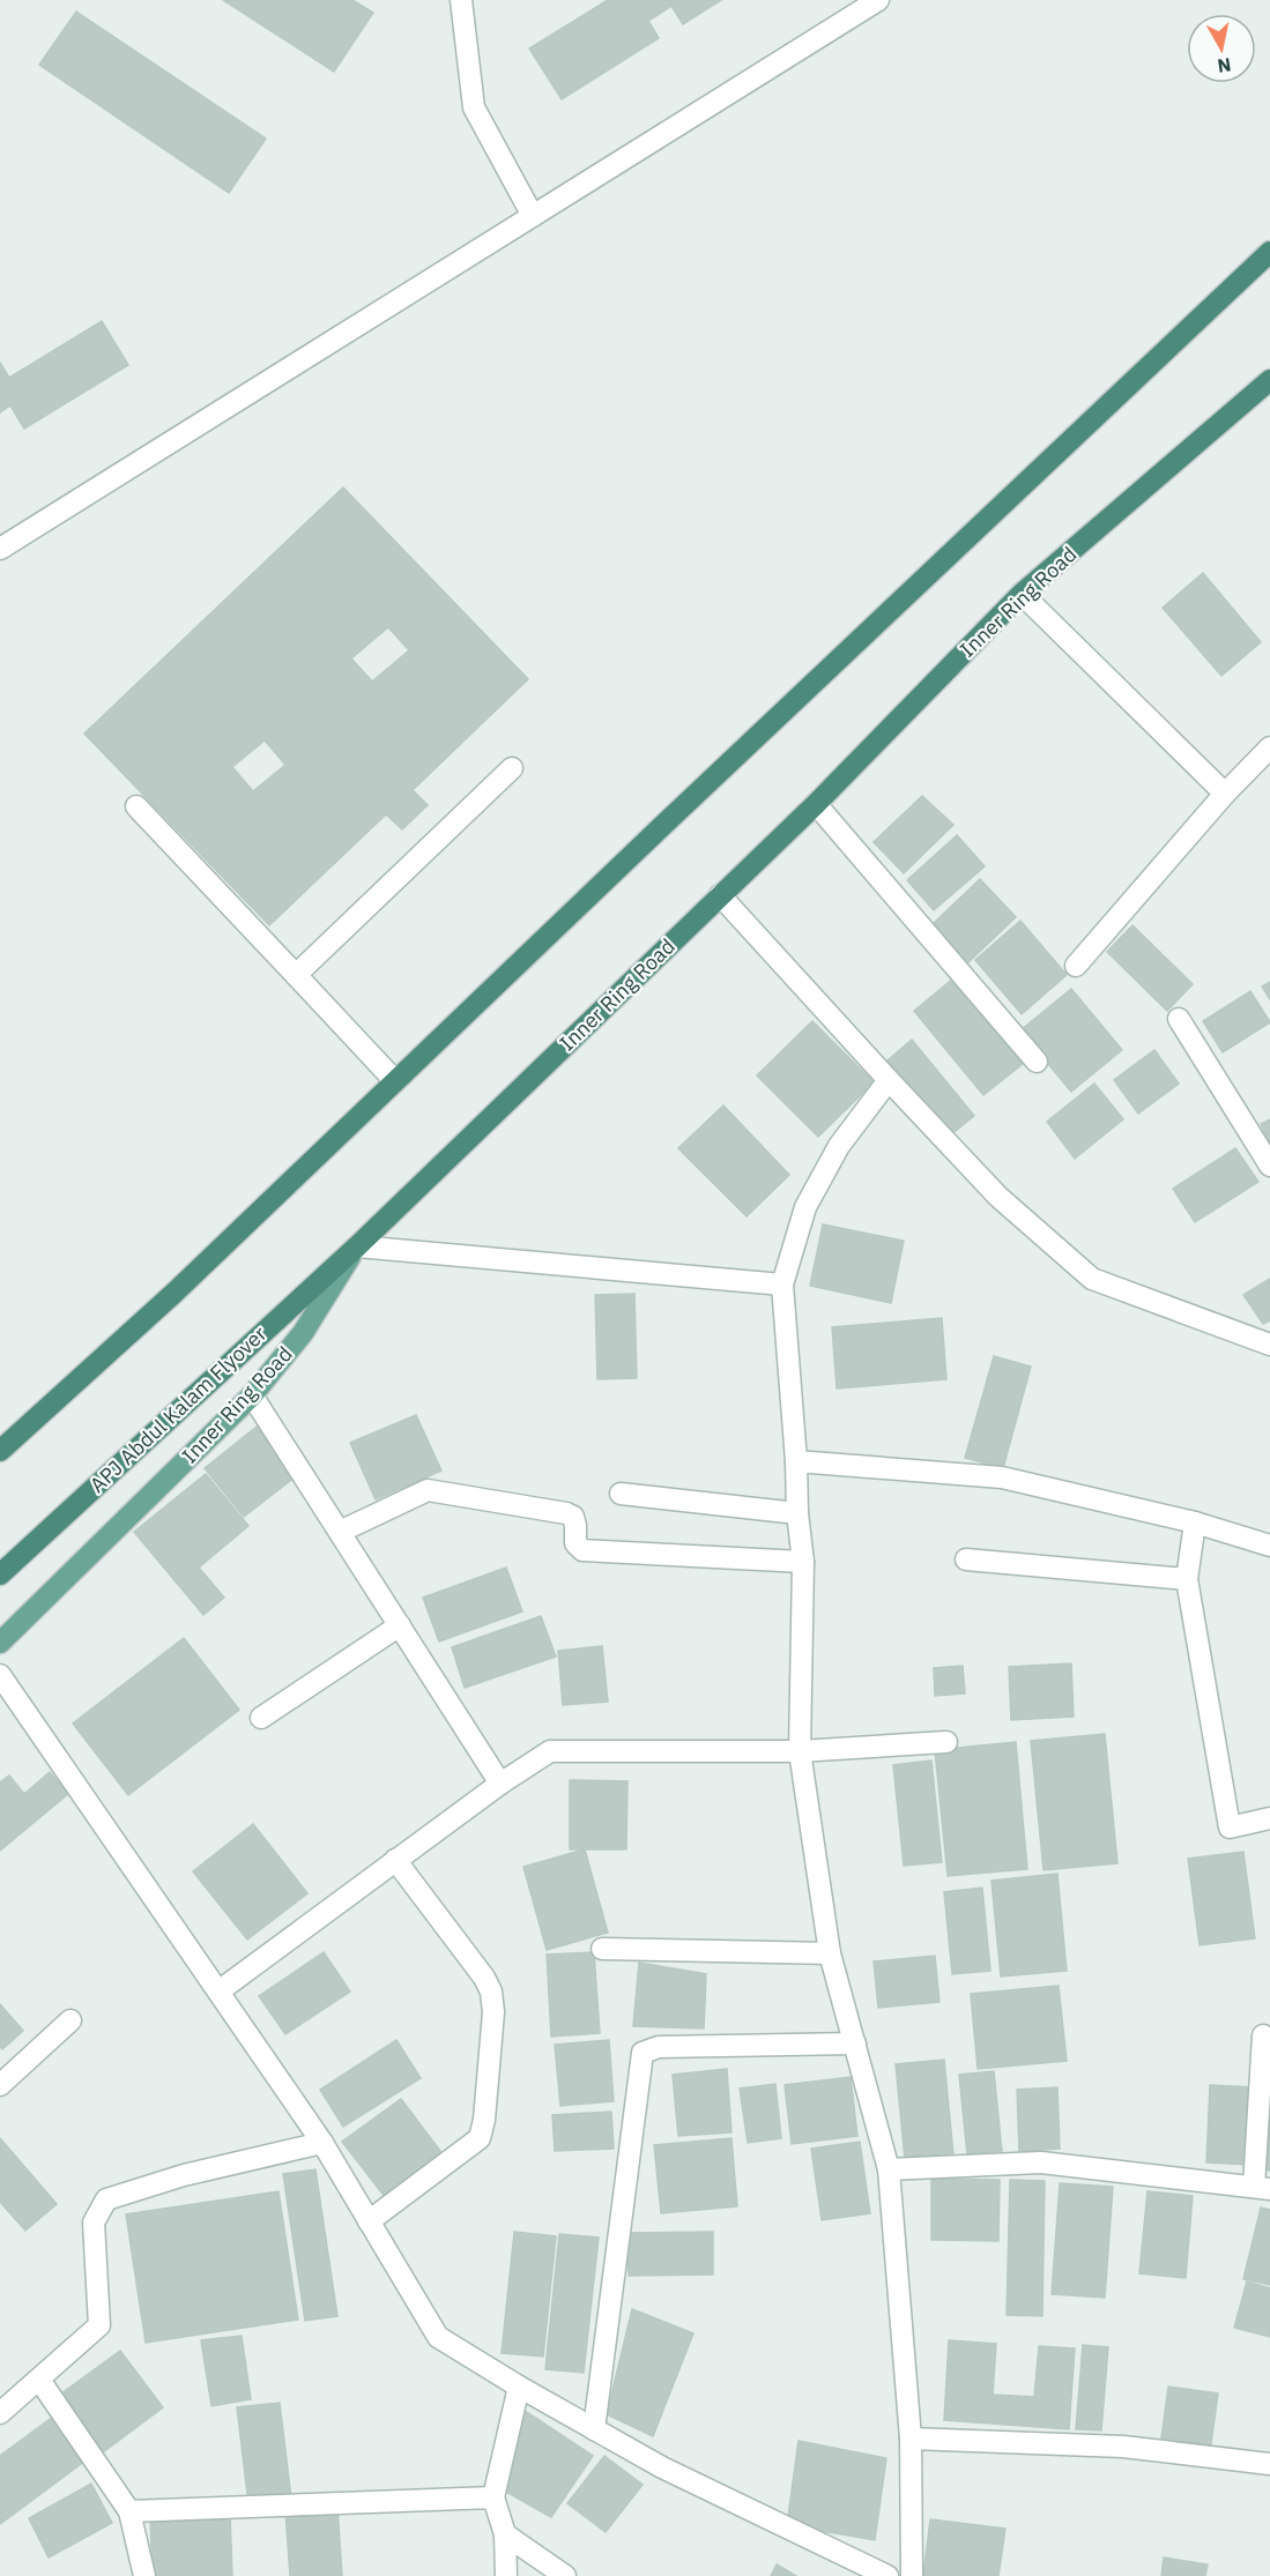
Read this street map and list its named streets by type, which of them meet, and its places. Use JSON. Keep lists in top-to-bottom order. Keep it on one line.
{"streets":{"highway":["Inner Ring Road","APJ Abdul Kalam Flyover"]},"crossings":[["Inner Ring Road","APJ Abdul Kalam Flyover"]],"north":"bottom"}
